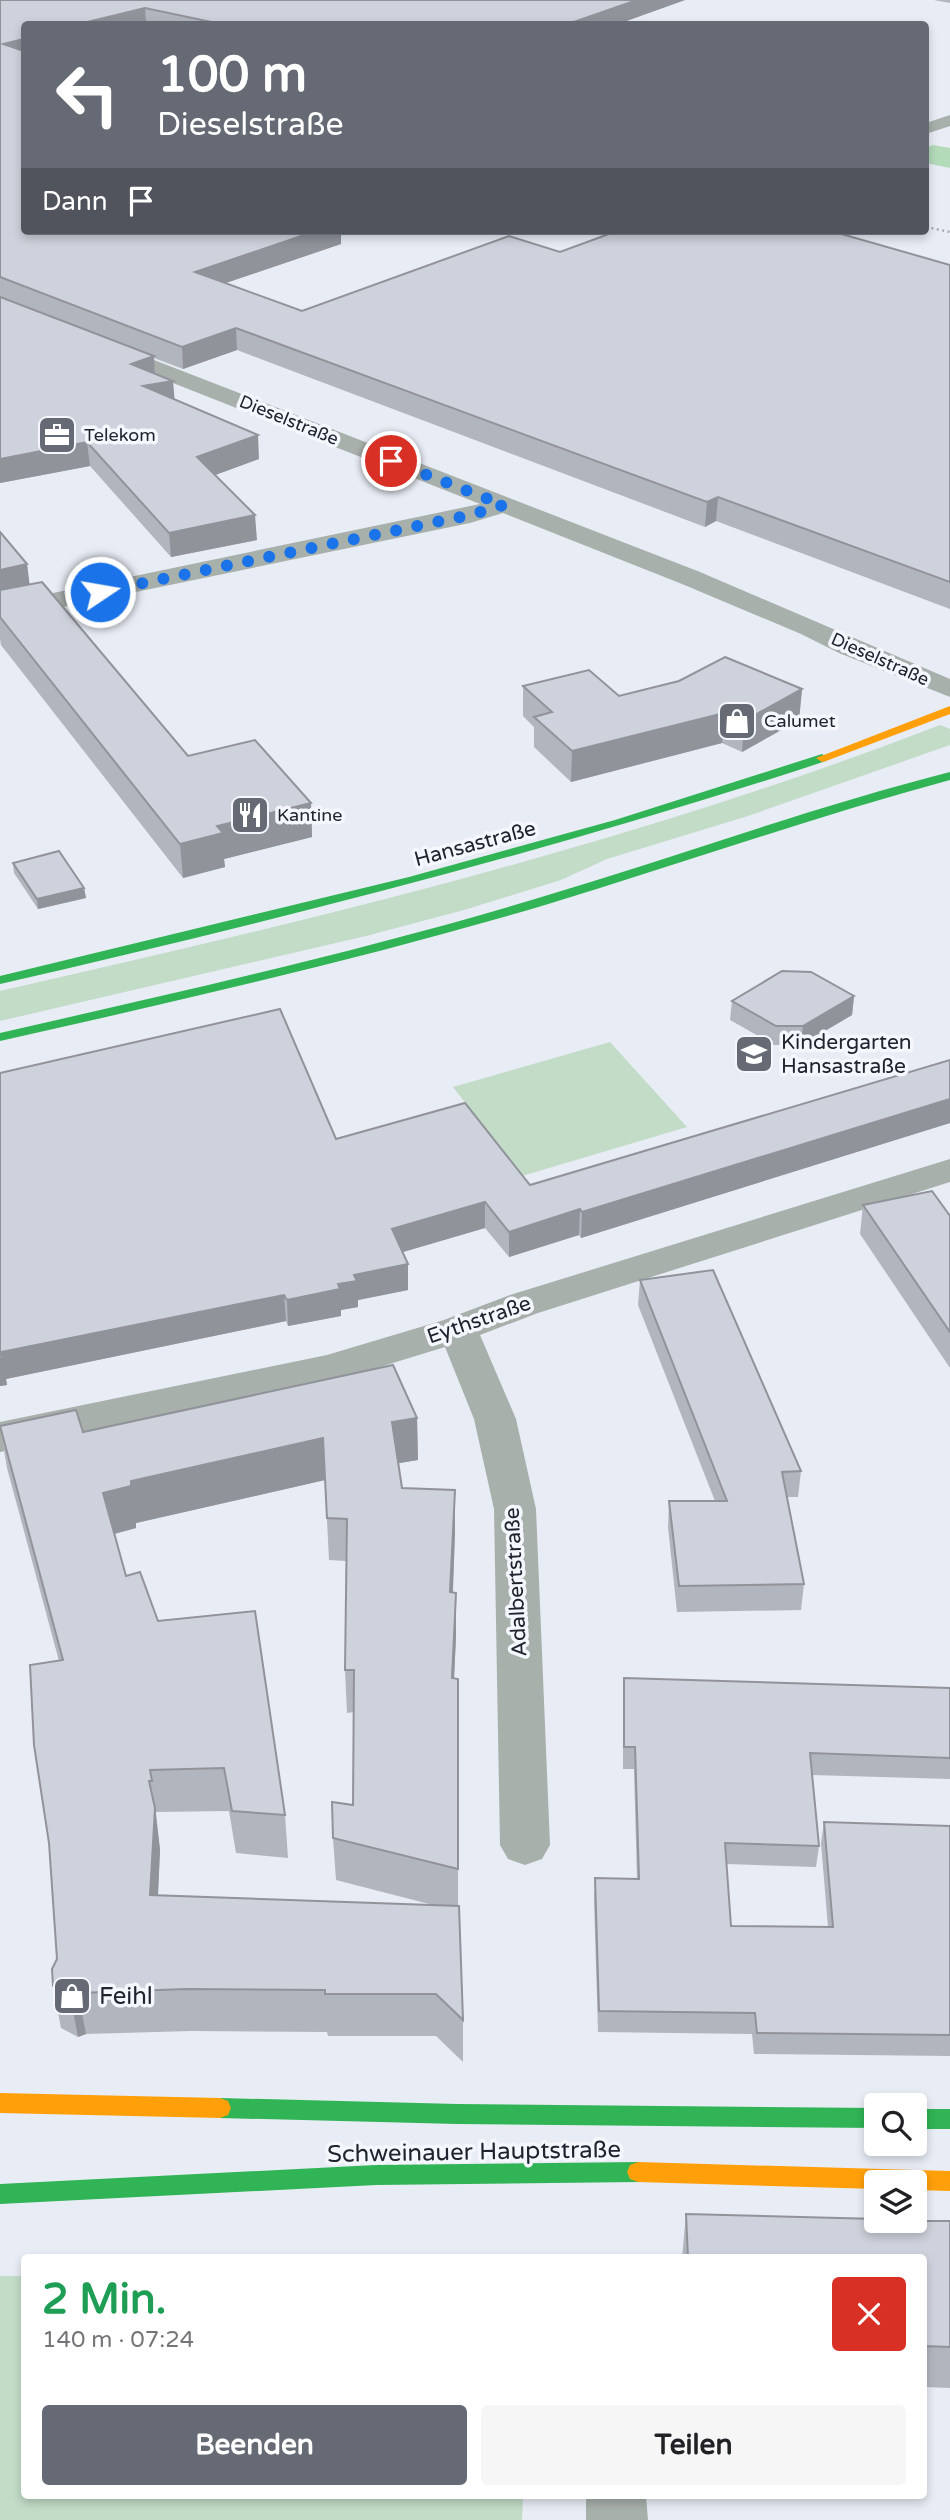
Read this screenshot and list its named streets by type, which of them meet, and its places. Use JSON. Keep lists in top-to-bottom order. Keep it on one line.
{"streets":{"main road":["Hansastraße","Schweinauer Hauptstraße"],"street":["Dieselstraße","Eythstraße","Adalbertstraße"]},"crossings":[["Eythstraße","Adalbertstraße"]],"places":{"office":["Telekom"],"shop":["Calumet","Feihl"],"restaurant":["Kantine"],"school or university":["Kindergarten Hansastraße"]},"page":{"turn":["100 m","Dieselstraße"],"then":"Dann","heading":["2 Min.","140 m · 07:24"],"buttons":["Beenden","Teilen"]}}
